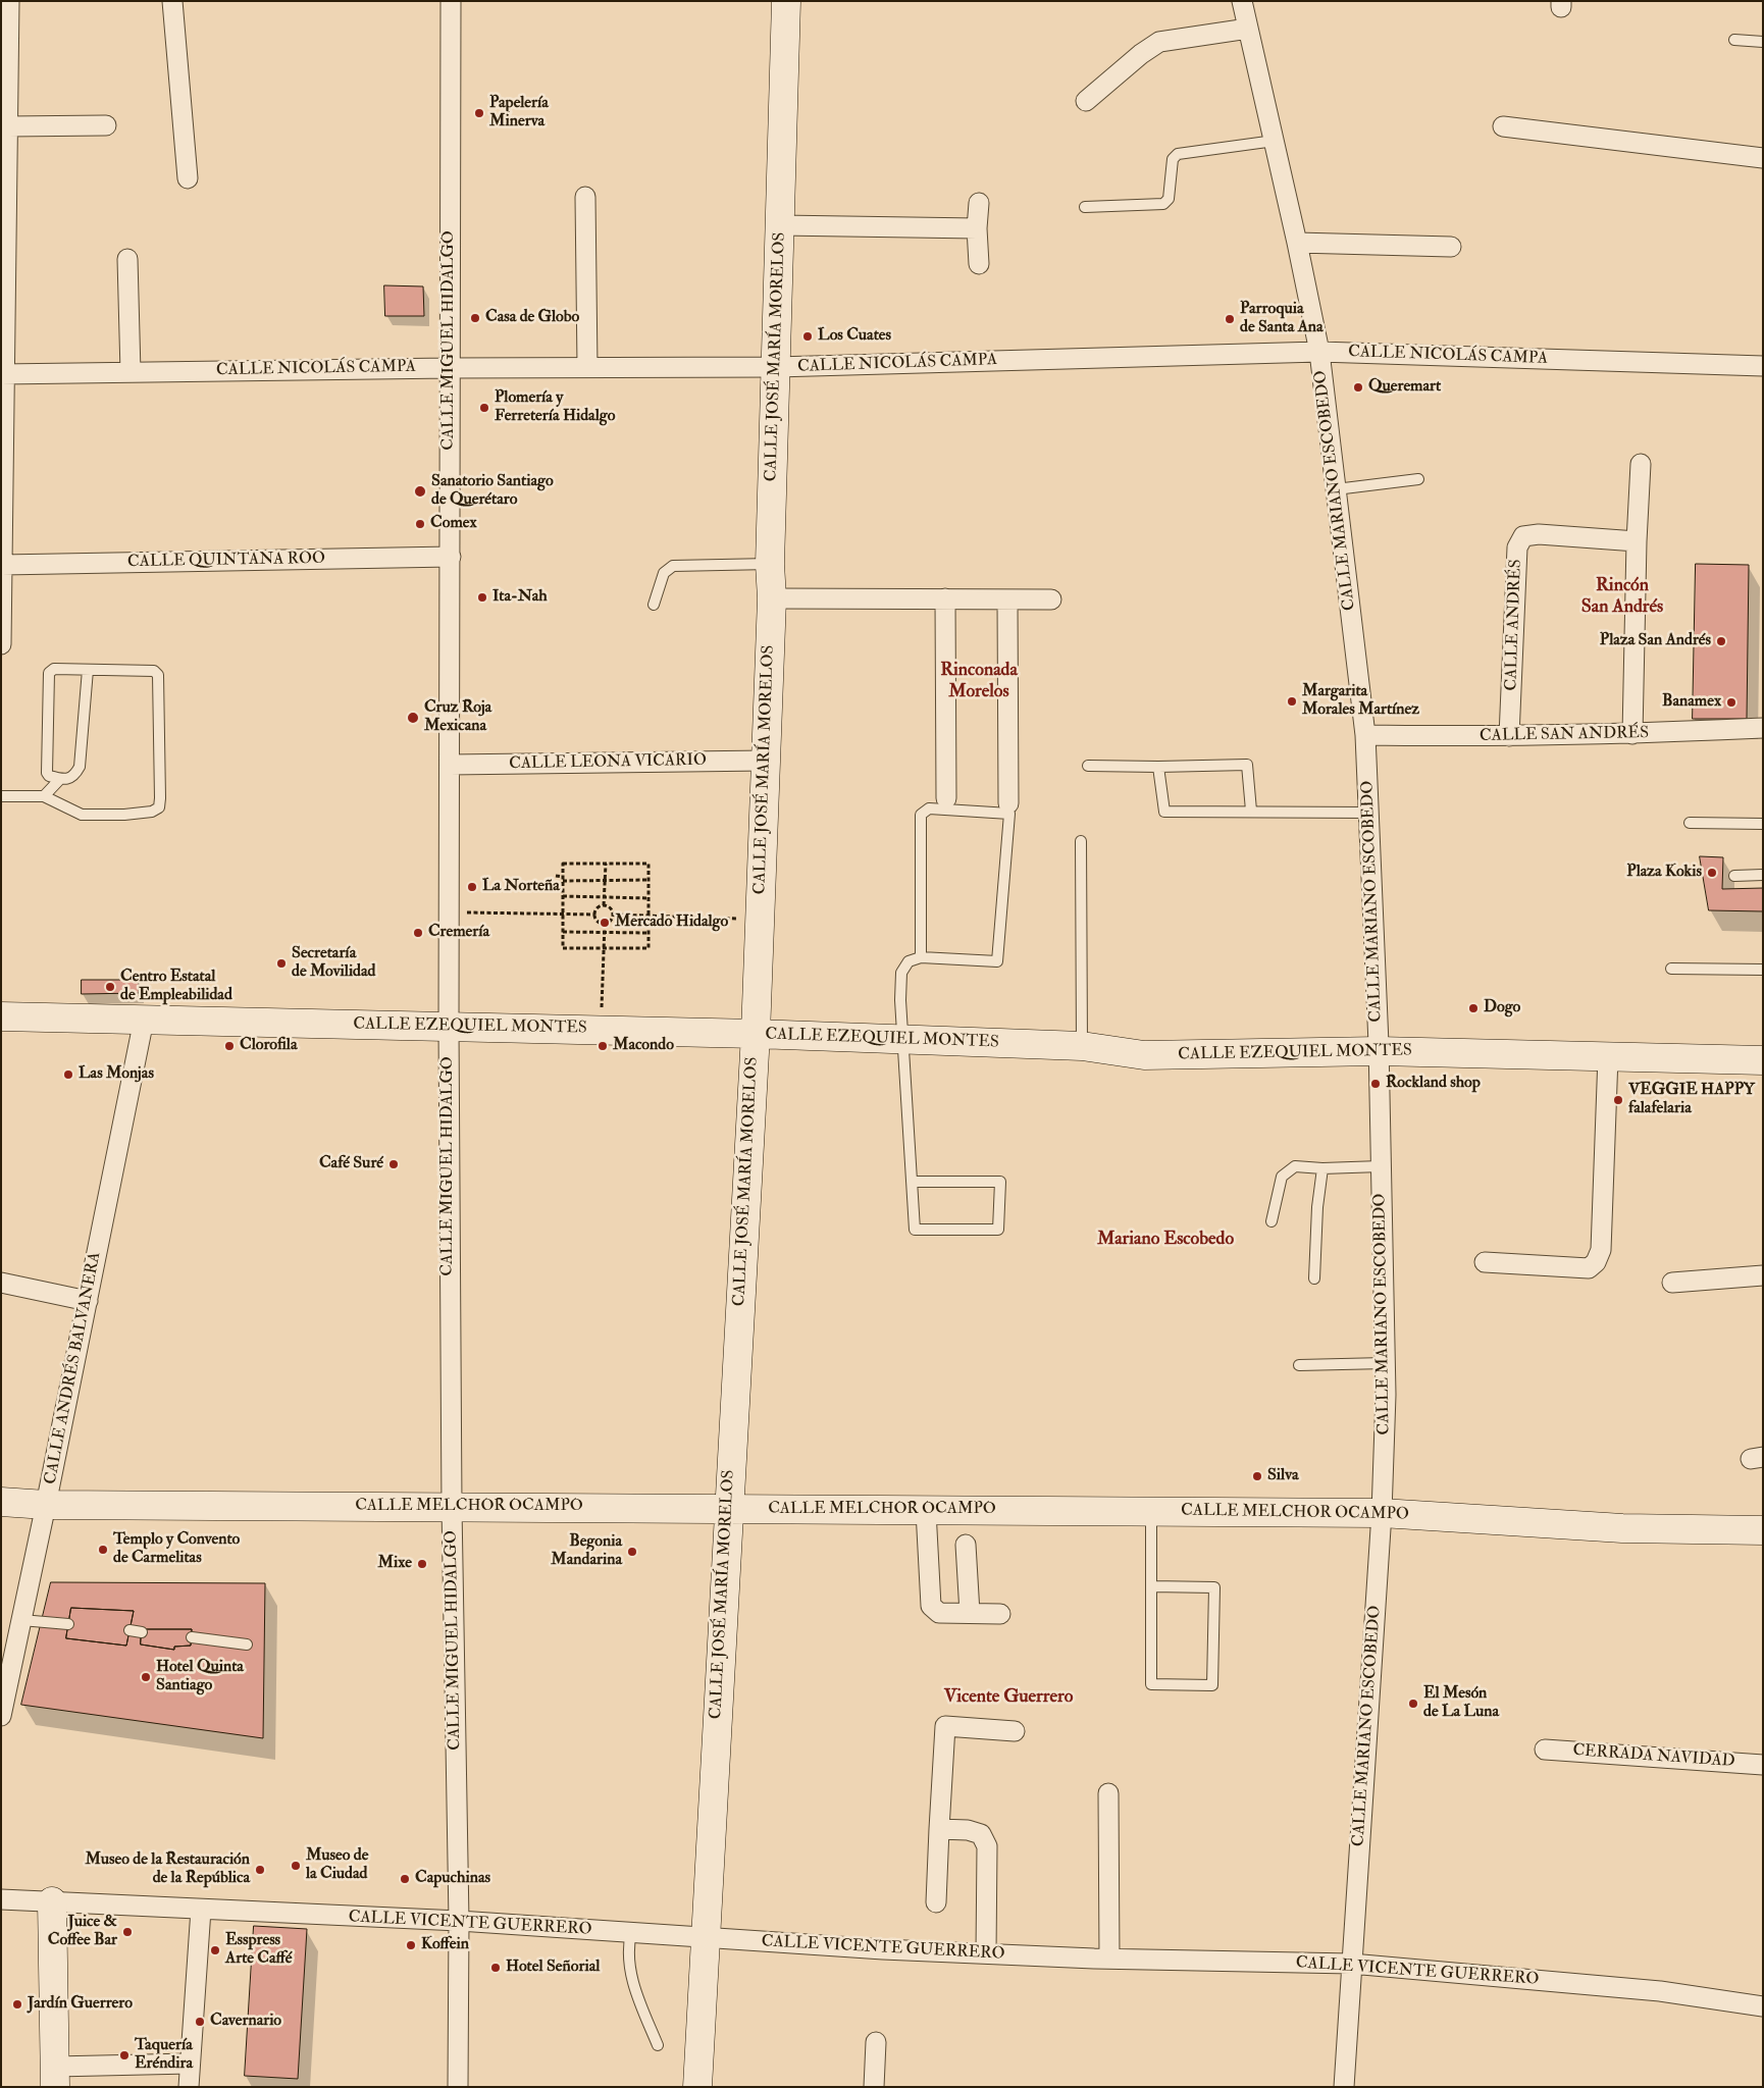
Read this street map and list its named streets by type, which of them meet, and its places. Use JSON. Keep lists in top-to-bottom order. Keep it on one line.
{"streets":{"street":["CALLE MIGUEL HIDALGO","CALLE NICOLÁS CAMPA","CALLE JOSÉ MARÍA MORELOS","CALLE MARIANO ESCOBEDO","CALLE QUINTANA ROO","CALLE ANDRÉS","CALLE SAN ANDRÉS","CALLE LEONA VICARIO","CALLE EZEQUIEL MONTES","CALLE ANDRÉS BALVANERA","CALLE MELCHOR OCAMPO","CERRADA NAVIDAD","CALLE VICENTE GUERRERO"]},"crossings":[["CALLE MIGUEL HIDALGO","CALLE NICOLÁS CAMPA"],["CALLE MIGUEL HIDALGO","CALLE QUINTANA ROO"],["CALLE MIGUEL HIDALGO","CALLE LEONA VICARIO"],["CALLE MIGUEL HIDALGO","CALLE EZEQUIEL MONTES"],["CALLE MIGUEL HIDALGO","CALLE MELCHOR OCAMPO"],["CALLE MIGUEL HIDALGO","CALLE VICENTE GUERRERO"],["CALLE NICOLÁS CAMPA","CALLE JOSÉ MARÍA MORELOS"],["CALLE NICOLÁS CAMPA","CALLE MARIANO ESCOBEDO"],["CALLE JOSÉ MARÍA MORELOS","CALLE LEONA VICARIO"],["CALLE JOSÉ MARÍA MORELOS","CALLE EZEQUIEL MONTES"],["CALLE JOSÉ MARÍA MORELOS","CALLE MELCHOR OCAMPO"],["CALLE JOSÉ MARÍA MORELOS","CALLE VICENTE GUERRERO"],["CALLE MARIANO ESCOBEDO","CALLE SAN ANDRÉS"],["CALLE MARIANO ESCOBEDO","CALLE EZEQUIEL MONTES"],["CALLE MARIANO ESCOBEDO","CALLE MELCHOR OCAMPO"],["CALLE MARIANO ESCOBEDO","CALLE VICENTE GUERRERO"],["CALLE ANDRÉS","CALLE SAN ANDRÉS"],["CALLE EZEQUIEL MONTES","CALLE ANDRÉS BALVANERA"],["CALLE ANDRÉS BALVANERA","CALLE MELCHOR OCAMPO"]],"districts":["Rincón San Andrés","Rinconada Morelos","Mariano Escobedo","Vicente Guerrero"],"places":["Papelería Minerva","Casa de Globo","Parroquia de Santa Ana","Los Cuates","Queremart","Plomería y Ferretería Hidalgo","Sanatorio Santiago de Querétaro","Comex","Ita-Nah","Plaza San Andrés","Margarita Morales Martínez","Banamex","Cruz Roja Mexicana","Plaza Kokis","La Norteña","Mercado Hidalgo","Cremería","Secretaría de Movilidad","Centro Estatal de Empleabilidad","Dogo","Clorofila","Macondo","Las Monjas","Rockland shop","VEGGIE HAPPY falafelaria","Café Suré","Silva","Templo y Convento de Carmelitas","Begonia Mandarina","Mixe","Hotel Quinta Santiago","El Mesón de La Luna","Museo de la Ciudad","Museo de la Restauración de la República","Capuchinas","Juice & Coffee Bar","Koffein","Esspress Arte Caffé","Hotel Señorial","Jardín Guerrero","Cavernario","Taquería Eréndira"]}
